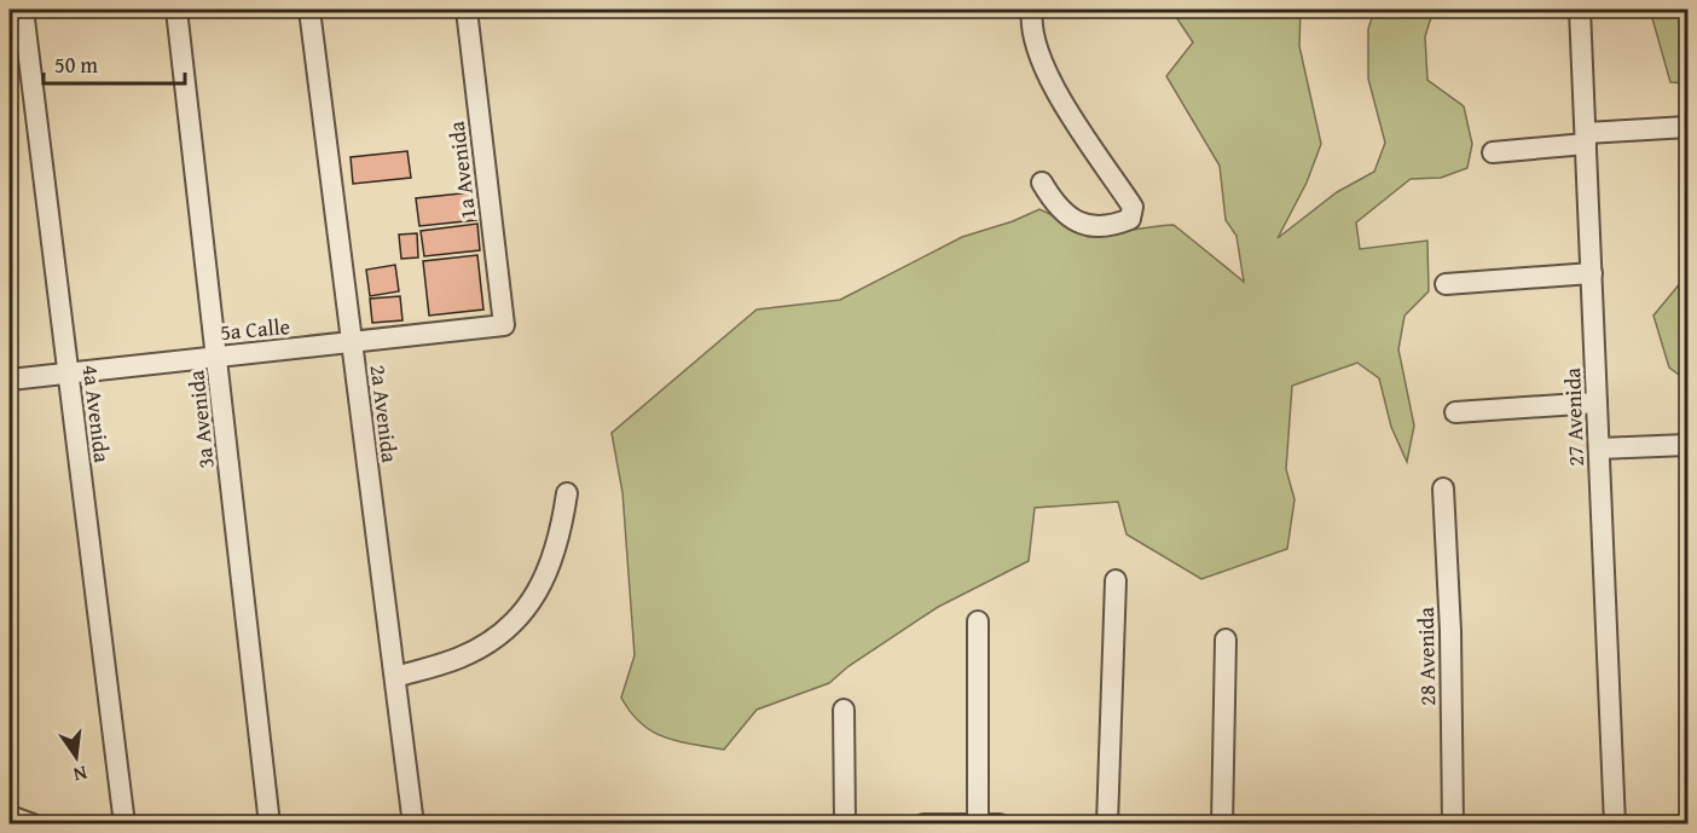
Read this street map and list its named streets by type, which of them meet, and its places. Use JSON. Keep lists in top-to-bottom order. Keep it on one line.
{"streets":{"street":["1a Avenida","5a Calle","4a Avenida","2a Avenida","27 Avenida","3a Avenida","28 Avenida"]},"crossings":[["1a Avenida","5a Calle"],["5a Calle","4a Avenida"],["5a Calle","2a Avenida"],["5a Calle","3a Avenida"]],"scale_bar":"50 m","north":"bottom"}
